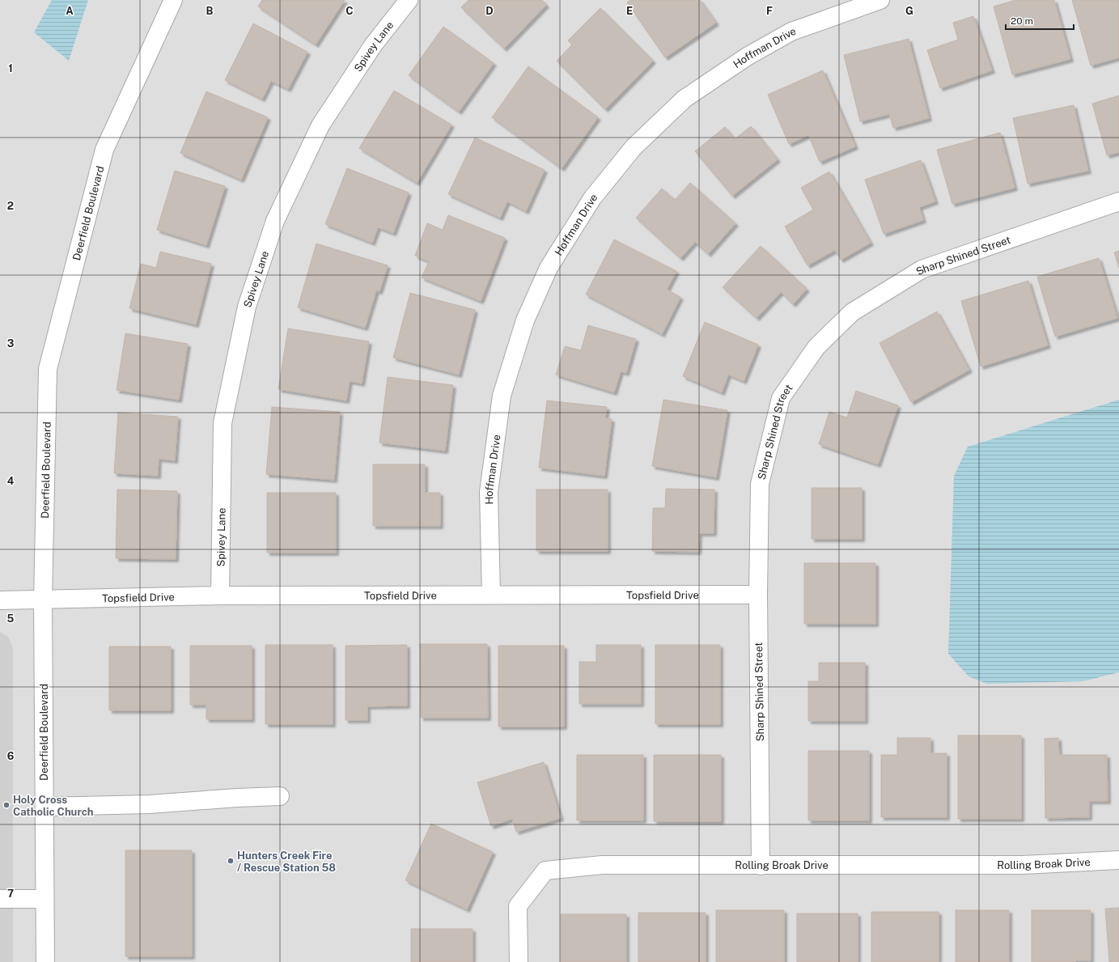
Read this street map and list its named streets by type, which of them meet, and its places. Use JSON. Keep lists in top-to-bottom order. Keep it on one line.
{"streets":{"street":["Spivey Lane","Hoffman Drive","Deerfield Boulevard","Sharp Shined Street","Topsfield Drive","Rolling Broak Drive"]},"crossings":[["Spivey Lane","Topsfield Drive"],["Hoffman Drive","Topsfield Drive"],["Deerfield Boulevard","Topsfield Drive"],["Sharp Shined Street","Topsfield Drive"],["Sharp Shined Street","Rolling Broak Drive"]],"places":["Holy Cross Catholic Church","Hunters Creek Fire / Rescue Station 58"],"scale_bar":"20 m","grid":{"columns":["A","B","C","D","E","F","G"],"rows":["1","2","3","4","5","6","7"]}}
